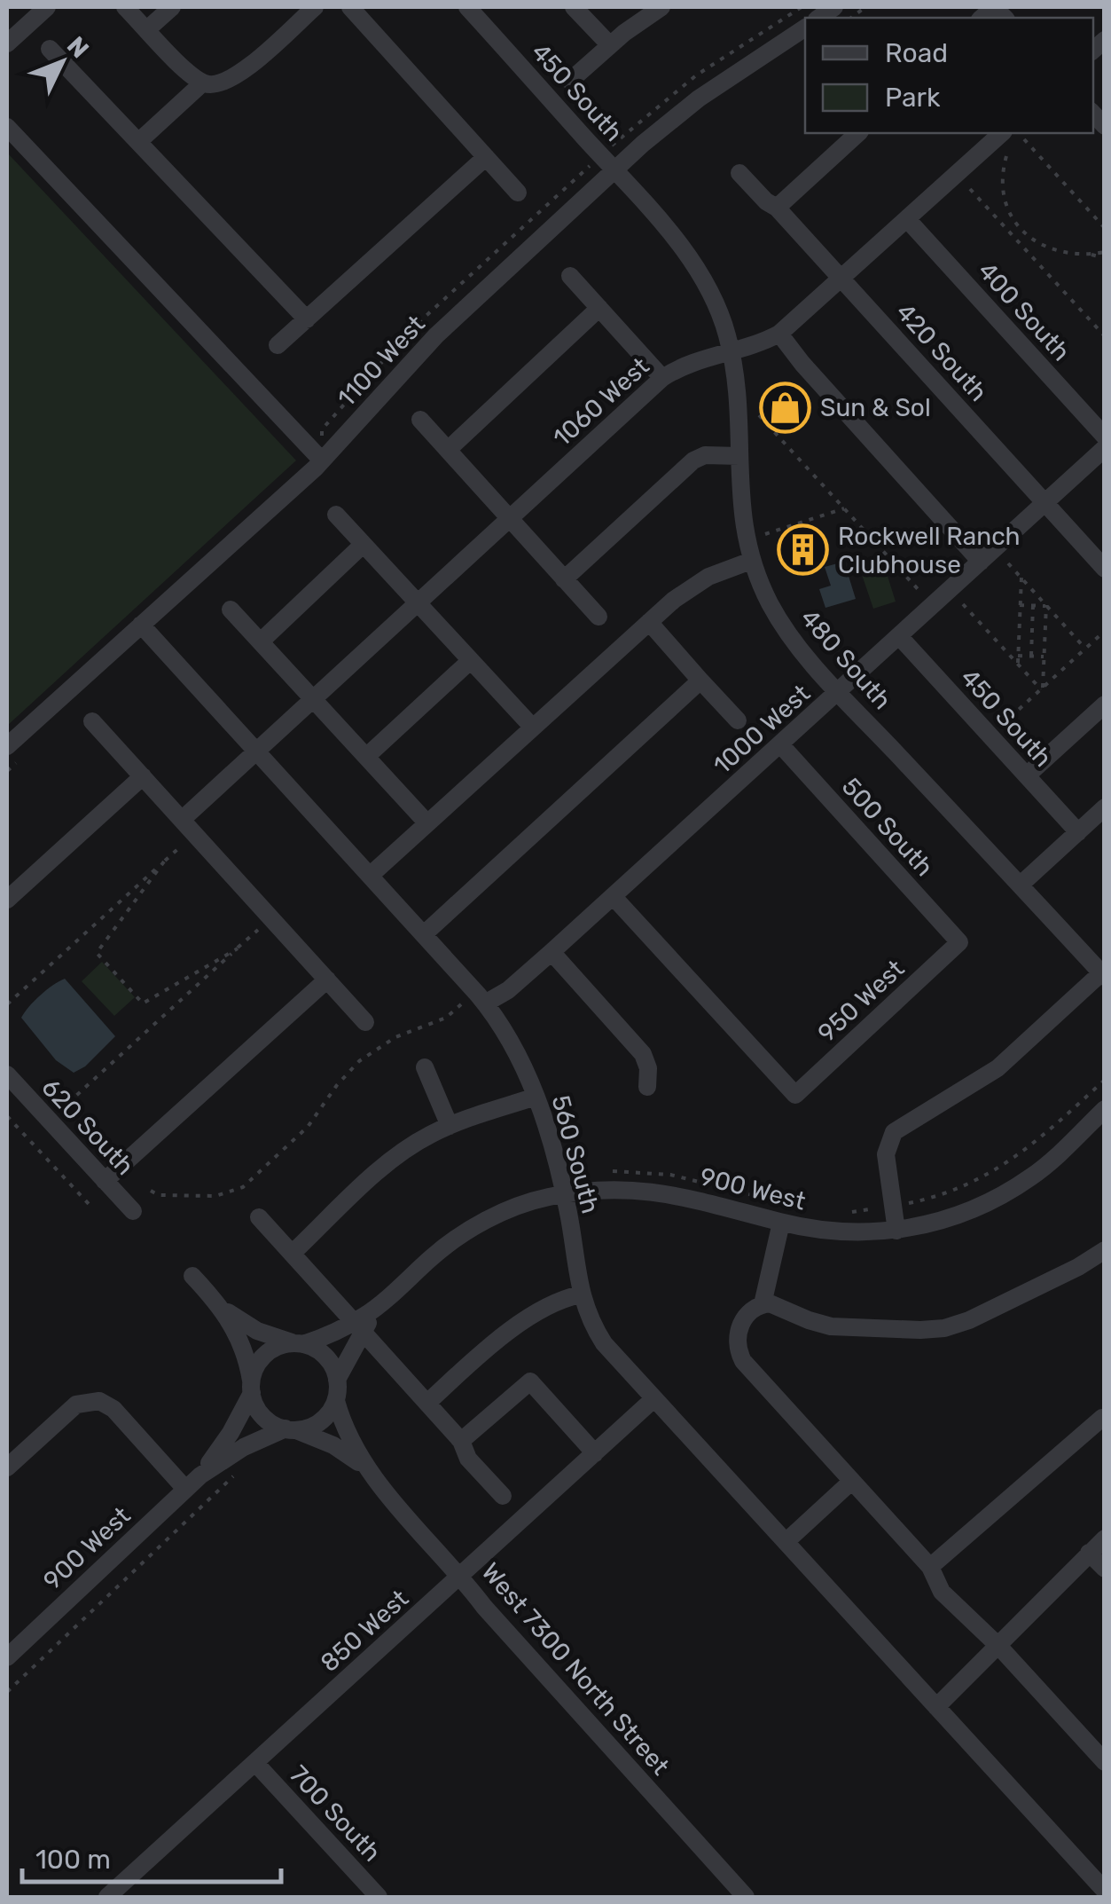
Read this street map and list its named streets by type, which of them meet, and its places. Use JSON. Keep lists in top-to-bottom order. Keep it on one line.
{"streets":{"street":["450 South","400 South","420 South","1100 West","1060 West","480 South","1000 West","500 South","950 West","620 South","560 South","900 West","850 West","West 7300 North Street","700 South"]},"crossings":[["450 South","1100 West"],["450 South","480 South"],["450 South","1000 West"],["400 South","1060 West"],["420 South","1060 West"],["420 South","1000 West"],["1100 West","480 South"],["1100 West","560 South"],["1060 West","480 South"],["1060 West","560 South"],["480 South","1000 West"],["1000 West","500 South"],["1000 West","950 West"],["1000 West","560 South"],["500 South","950 West"],["560 South","900 West"],["560 South","850 West"],["900 West","West 7300 North Street"],["850 West","West 7300 North Street"],["850 West","700 South"]],"places":{"shop":["Sun & Sol"],"building":["Rockwell Ranch Clubhouse"]},"legend":["Road","Park"],"scale_bar":"100 m","north":"top right"}
